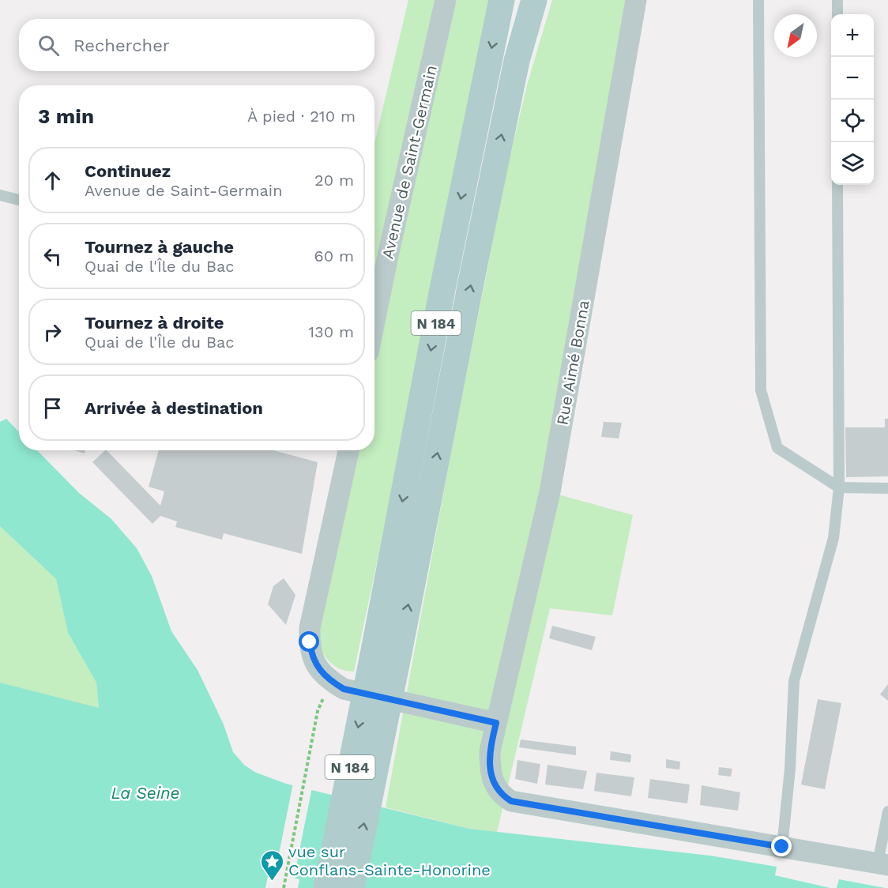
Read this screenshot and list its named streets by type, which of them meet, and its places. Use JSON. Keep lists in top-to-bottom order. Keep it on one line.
{"streets":{"main road":["N 184"],"street":["Avenue de Saint-Germain","Rue Aimé Bonna"]},"water":["La Seine"],"places":{"place":["vue sur Conflans-Sainte-Honorine"]},"north":"bottom left","page":{"map_buttons":["+","−"],"search":"Rechercher","heading":["3 min","À pied · 210 m"],"list":[["Continuez","Avenue de Saint-Germain","20 m"],["Tournez à gauche","Quai de l'Île du Bac","60 m"],["Tournez à droite","Quai de l'Île du Bac","130 m"],"Arrivée à destination"]}}
